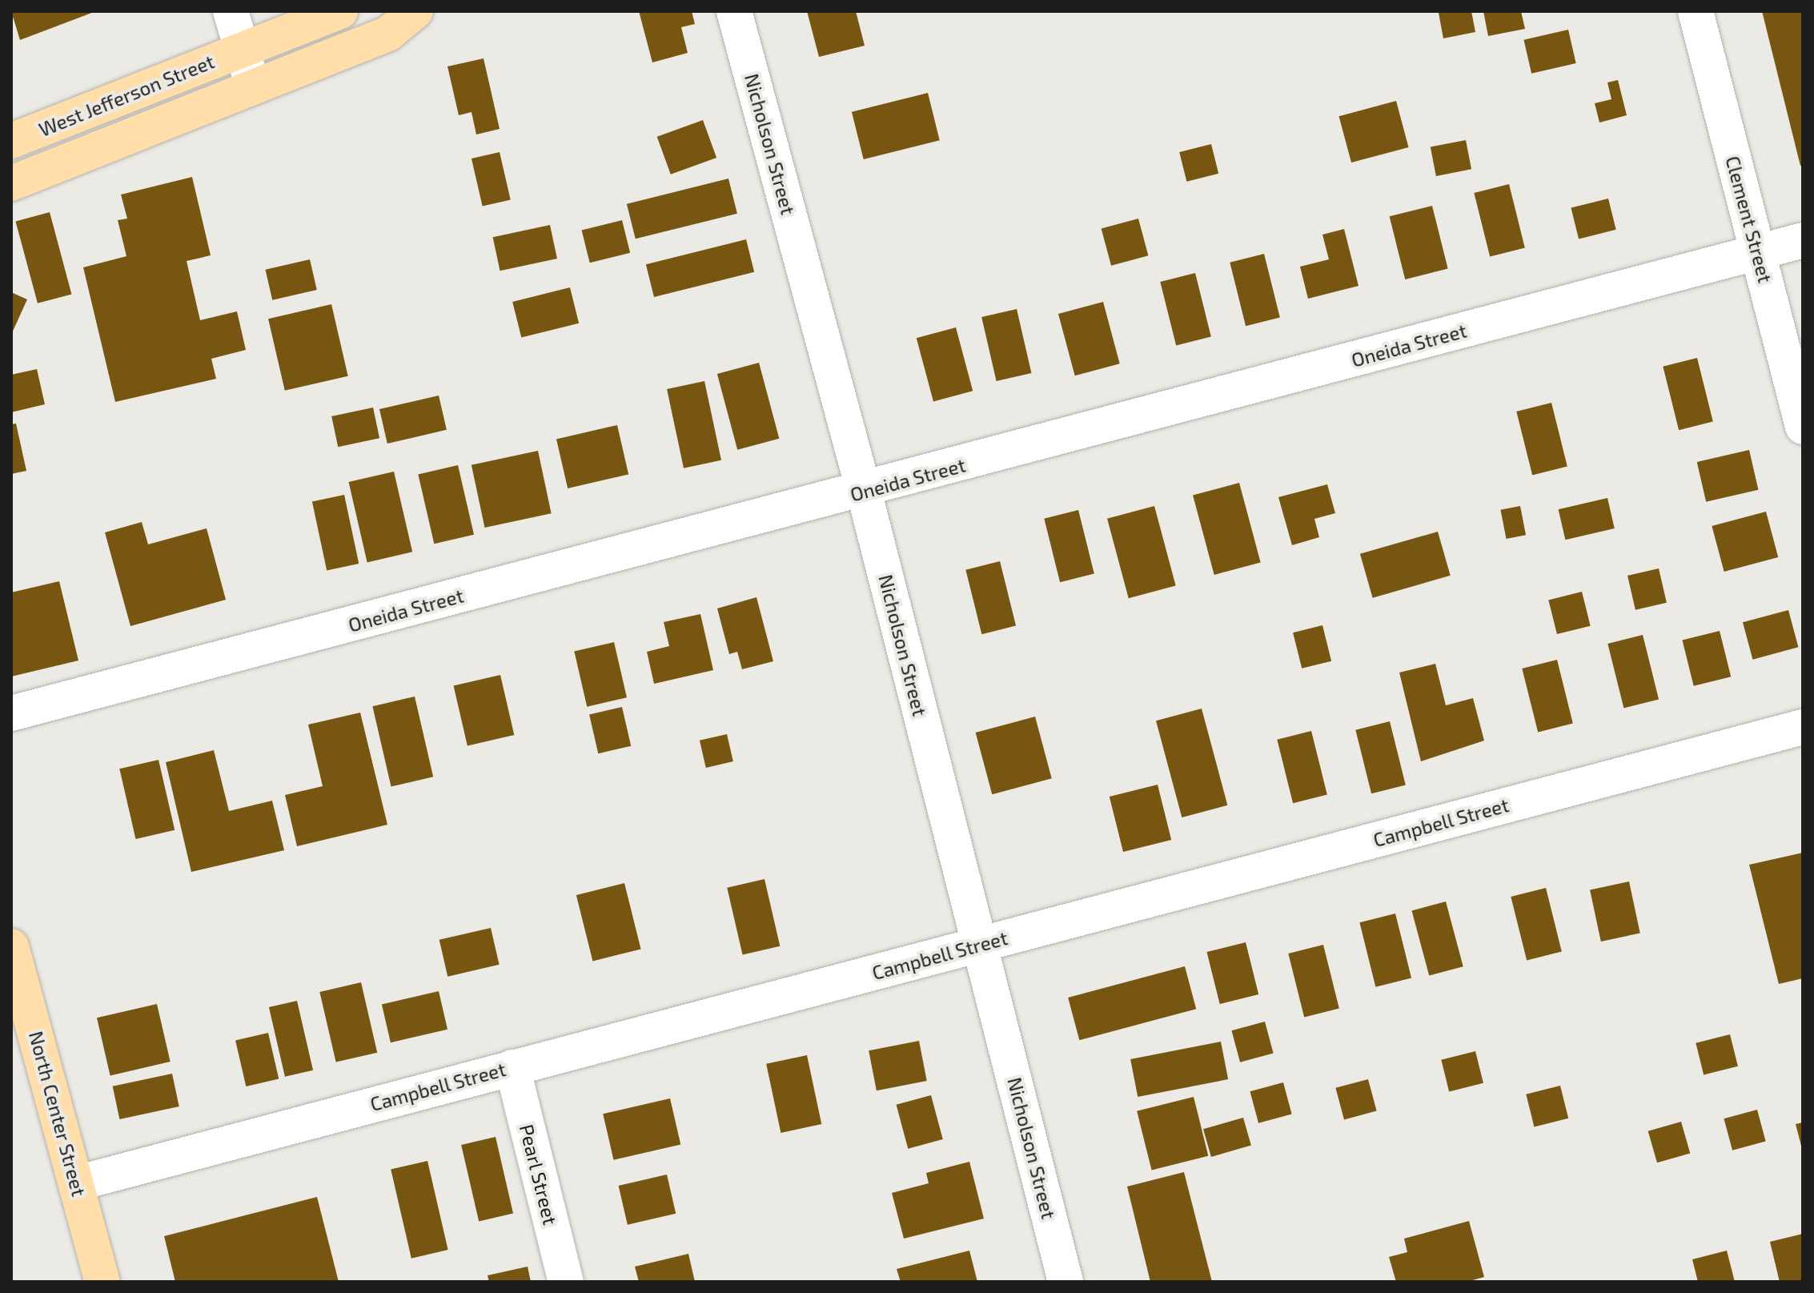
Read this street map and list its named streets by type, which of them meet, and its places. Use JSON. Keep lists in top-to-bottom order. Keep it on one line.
{"streets":{"main road":["West Jefferson Street","North Center Street"],"street":["Nicholson Street","Clement Street","Oneida Street","Campbell Street","Pearl Street"]},"crossings":[["Nicholson Street","Oneida Street"],["Nicholson Street","Campbell Street"],["Clement Street","Oneida Street"],["Campbell Street","North Center Street"],["Campbell Street","Pearl Street"]]}
